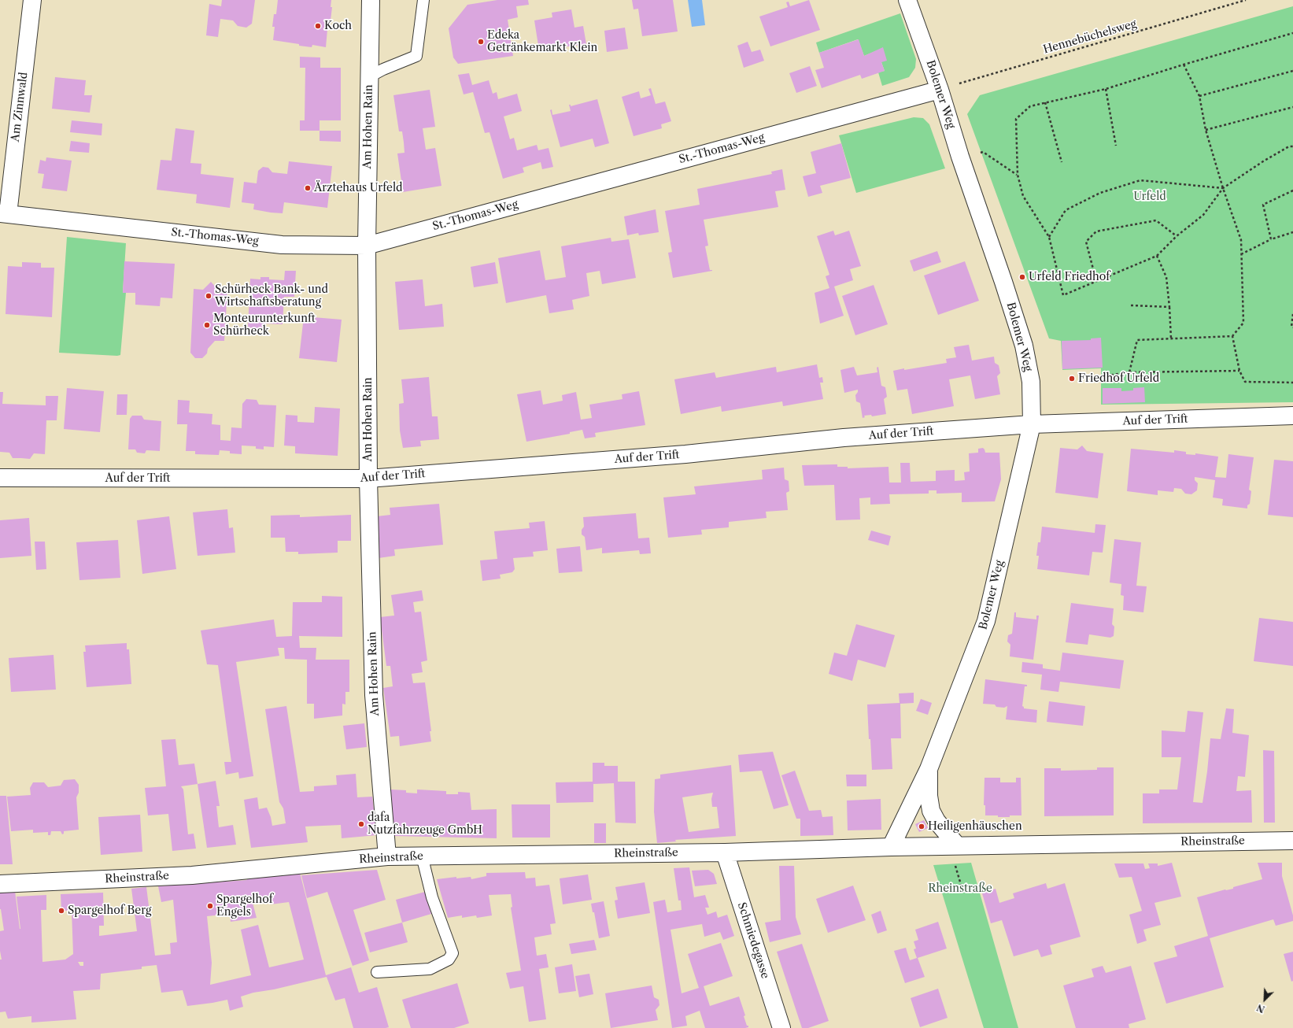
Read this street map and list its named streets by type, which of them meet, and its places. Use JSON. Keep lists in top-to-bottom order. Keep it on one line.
{"streets":{"street":["Bolemer Weg","Am Zinnwald","Am Hohen Rain","St.-Thomas-Weg","Auf der Trift","Rheinstraße","Schmiedegasse"],"path":["Hennebüchelsweg"]},"crossings":[["Hennebüchelsweg","Bolemer Weg"],["Hennebüchelsweg","St.-Thomas-Weg"],["Bolemer Weg","St.-Thomas-Weg"],["Bolemer Weg","Auf der Trift"],["Bolemer Weg","Rheinstraße"],["Am Zinnwald","St.-Thomas-Weg"],["Am Hohen Rain","St.-Thomas-Weg"],["Am Hohen Rain","Auf der Trift"],["Am Hohen Rain","Rheinstraße"],["Rheinstraße","Schmiedegasse"]],"parks":["Urfeld","Rheinstraße"],"places":["Koch","Edeka Getränkemarkt Klein","Ärztehaus Urfeld","Urfeld Friedhof","Schürheck Bank- und Wirtschaftsberatung","Monteurunterkunft Schürheck","Friedhof Urfeld","dafa Nutzfahrzeuge GmbH","Heiligenhäuschen","Spargelhof Engels","Spargelhof Berg"],"north":"bottom left"}
